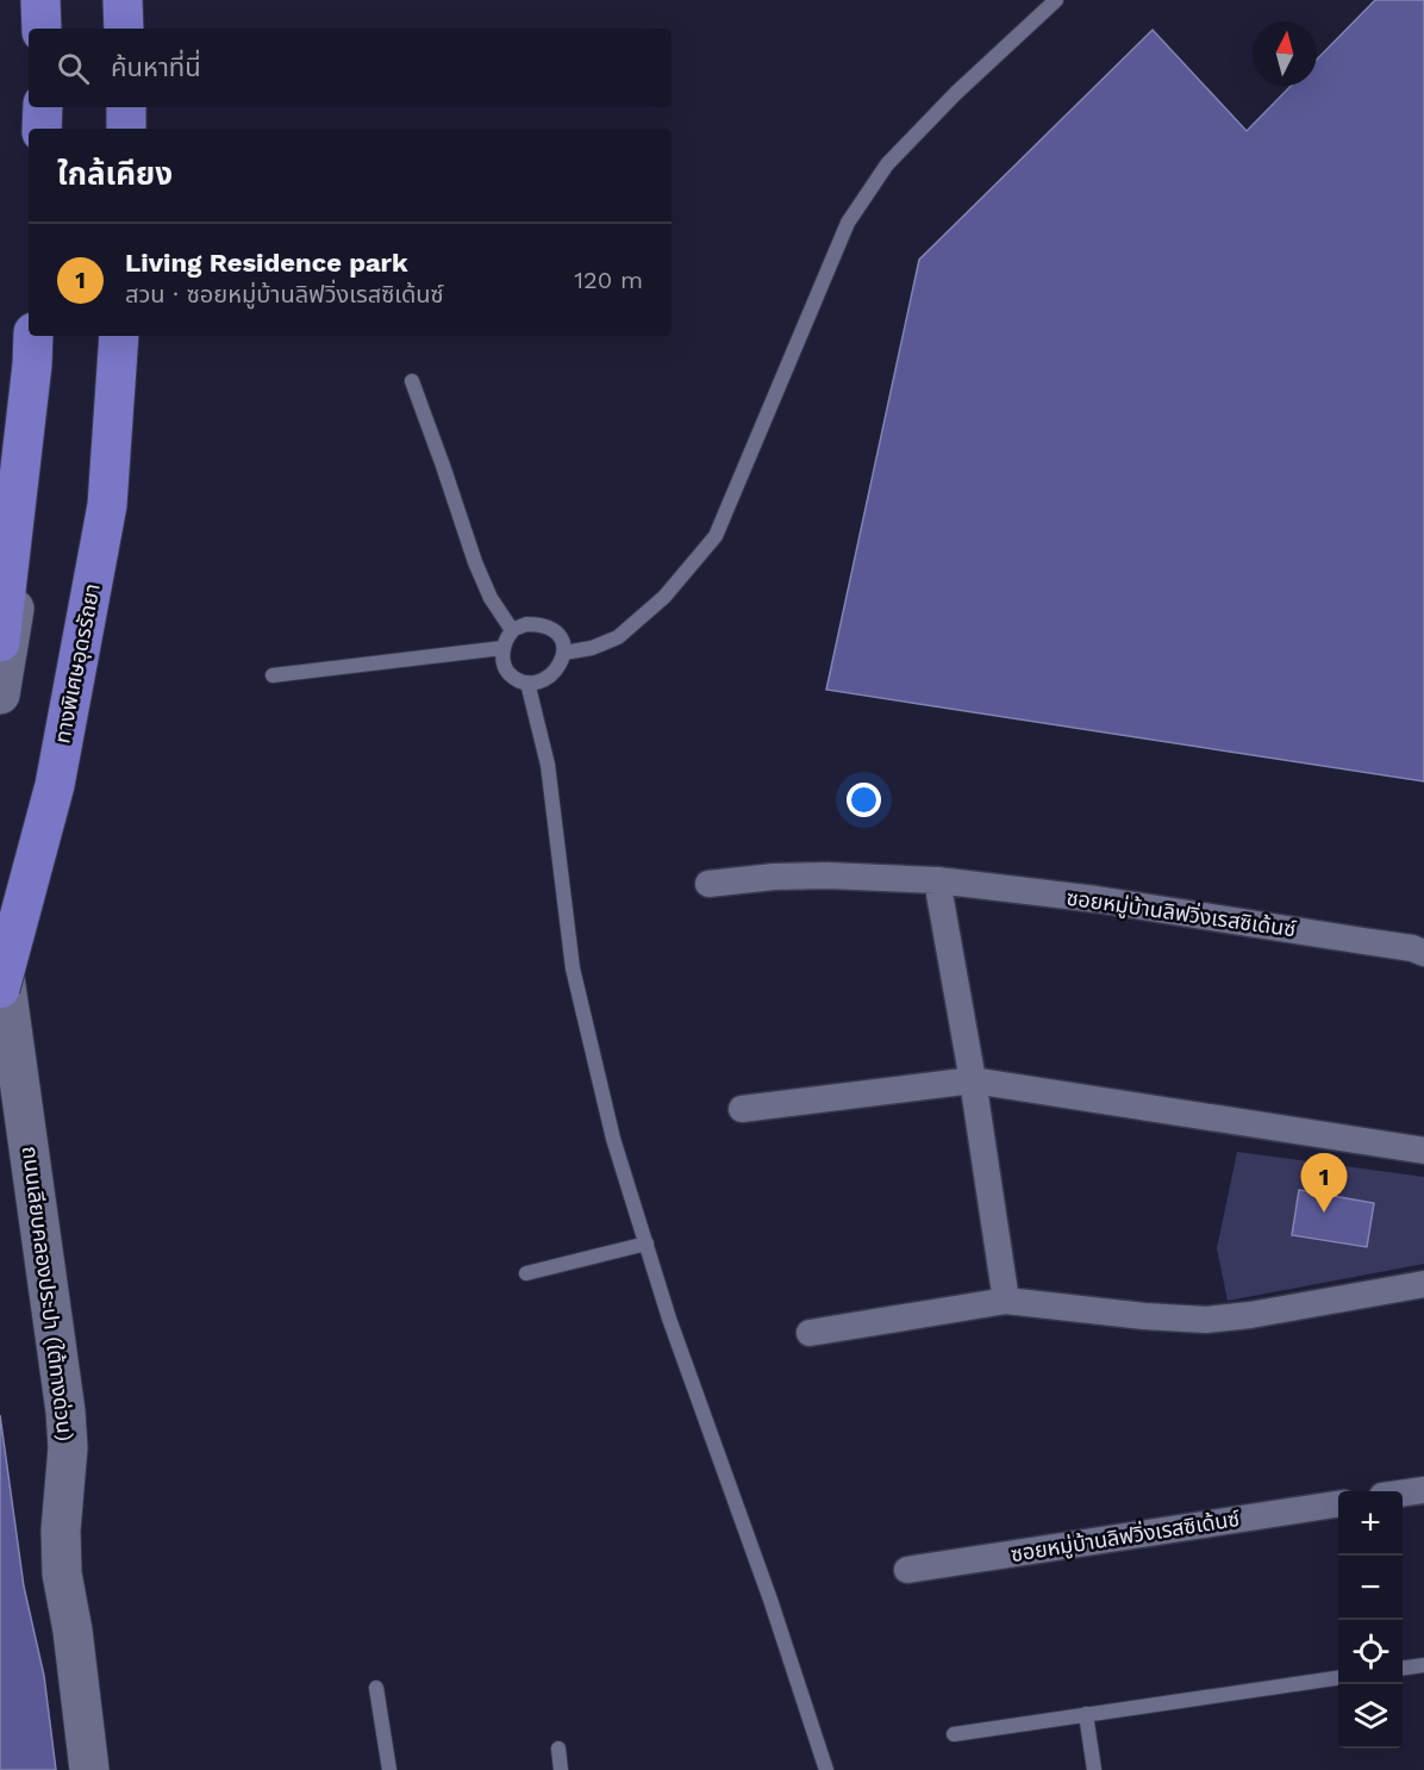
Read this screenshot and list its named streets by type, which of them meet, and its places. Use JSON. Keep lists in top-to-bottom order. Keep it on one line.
{"streets":{"highway":["ทางพิเศษอุดรรัถยา"],"street":["ซอยหมู่บ้านลิฟวิ่งเรสซิเด้นซ์","ถนนเลียบคลองประปา (ใต้ทางด่วน)"]},"north":"top","page":{"search":"ค้นหาที่นี่","heading":"ใกล้เคียง","list":[{"mark":"1","name":"Living Residence park","note":"สวน · ซอยหมู่บ้านลิฟวิ่งเรสซิเด้นซ์","value":"120 m"}],"pins":"1","map_buttons":["+","−"]}}
